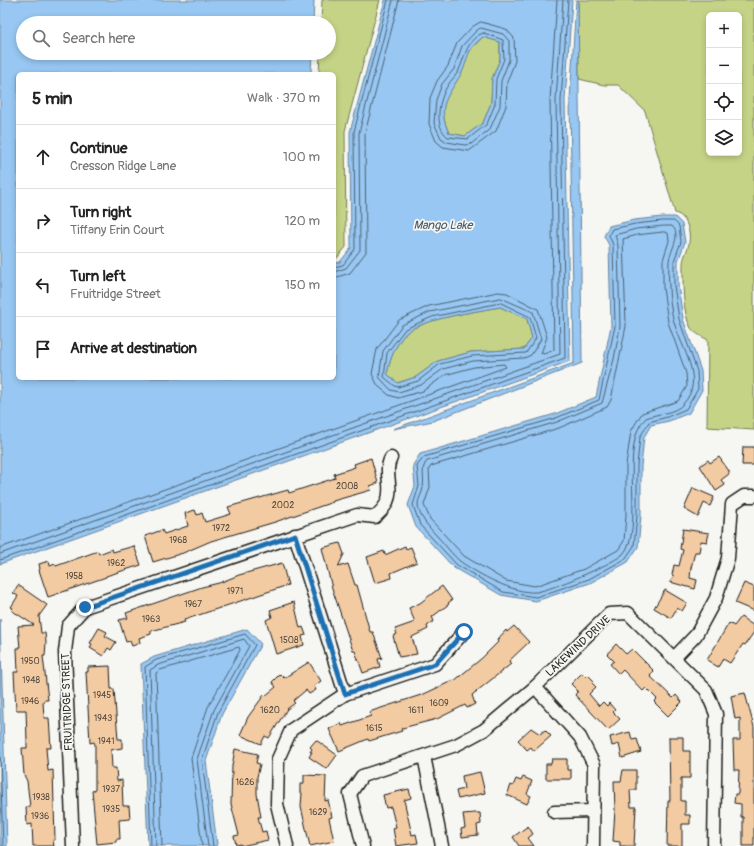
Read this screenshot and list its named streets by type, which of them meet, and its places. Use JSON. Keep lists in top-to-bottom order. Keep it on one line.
{"streets":{"street":["LAKEWIND DRIVE","FRUITRIDGE STREET"]},"water":["Mango Lake"],"house_numbers":["2008","2002","1972","1968","1962","1958","1971","1967","1963","1508","1950","1948","1945","1946","1609","1620","1611","1943","1615","1941","1626","1937","1938","1935","1629","1936"],"page":{"map_buttons":["+","−"],"search":"Search here","heading":["5 min","Walk · 370 m"],"list":[["Continue","Cresson Ridge Lane","100 m"],["Turn right","Tiffany Erin Court","120 m"],["Turn left","Fruitridge Street","150 m"],"Arrive at destination"]}}
